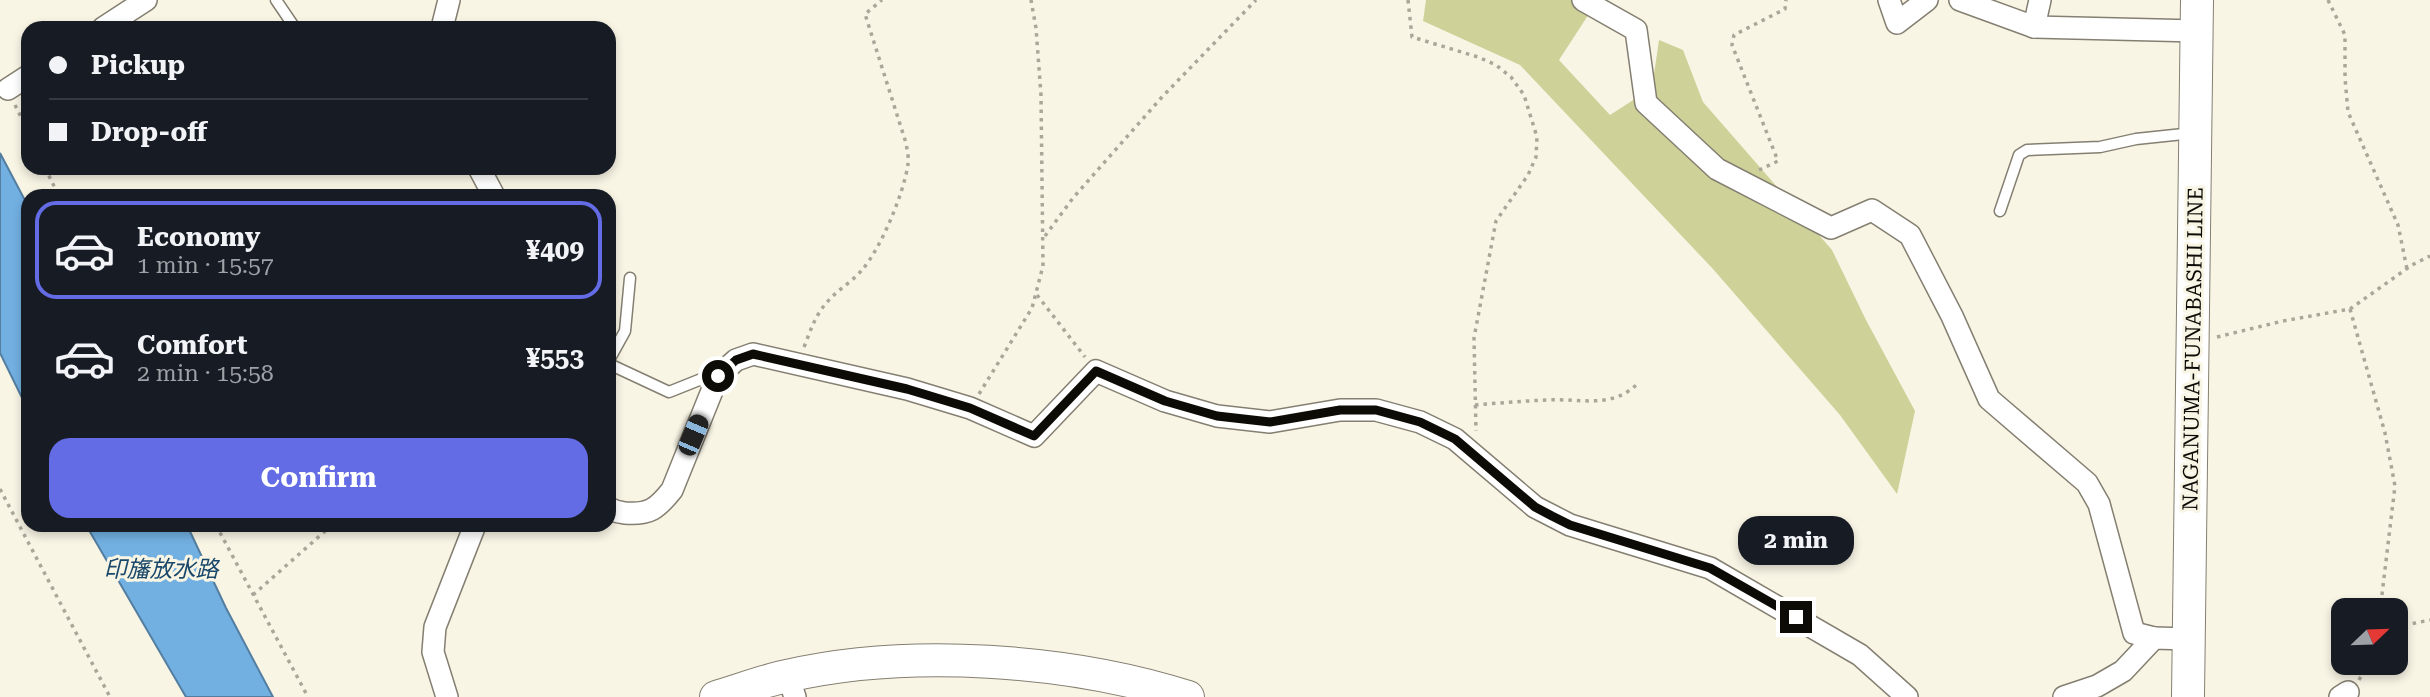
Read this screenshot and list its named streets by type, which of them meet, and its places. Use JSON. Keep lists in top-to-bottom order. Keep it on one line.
{"streets":{"main road":["NAGANUMA-FUNABASHI LINE"]},"water":["印旛放水路"],"north":"top right","page":{"banner":["Pickup","Drop-off"],"list":[{"name":"Economy","note":"1 min · 15:57","value":"¥409"},{"name":"Comfort","note":"2 min · 15:58","value":"¥553"}],"buttons":"Confirm","bubble":"2 min"}}
